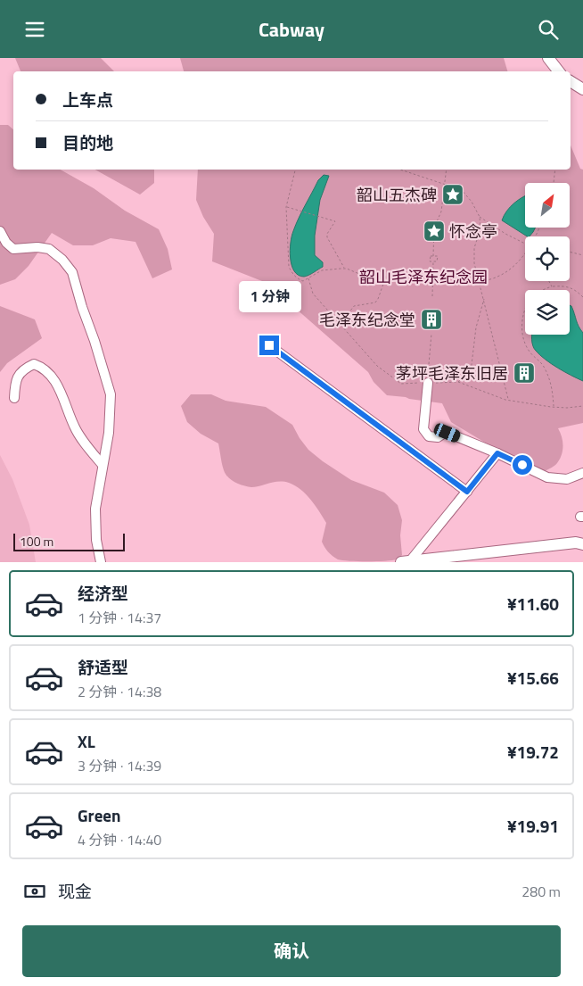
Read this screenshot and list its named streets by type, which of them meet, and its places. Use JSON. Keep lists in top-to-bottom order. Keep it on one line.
{"parks":["韶山毛泽东纪念园"],"places":{"place":["韶山五杰碑","怀念亭"],"building":["毛泽东纪念堂","茅坪毛泽东旧居"]},"scale_bar":"100 m","north":"top right","page":{"header":"Cabway","banner":["上车点","目的地"],"bubble":"1 分钟","scale":"100 m","list":[{"name":"经济型","note":"1 分钟 · 14:37","value":"¥11.60"},{"name":"舒适型","note":"2 分钟 · 14:38","value":"¥15.66"},{"name":"XL","note":"3 分钟 · 14:39","value":"¥19.72"},{"name":"Green","note":"4 分钟 · 14:40","value":"¥19.91"}],"pay":["现金","280 m"],"buttons":"确认"}}
